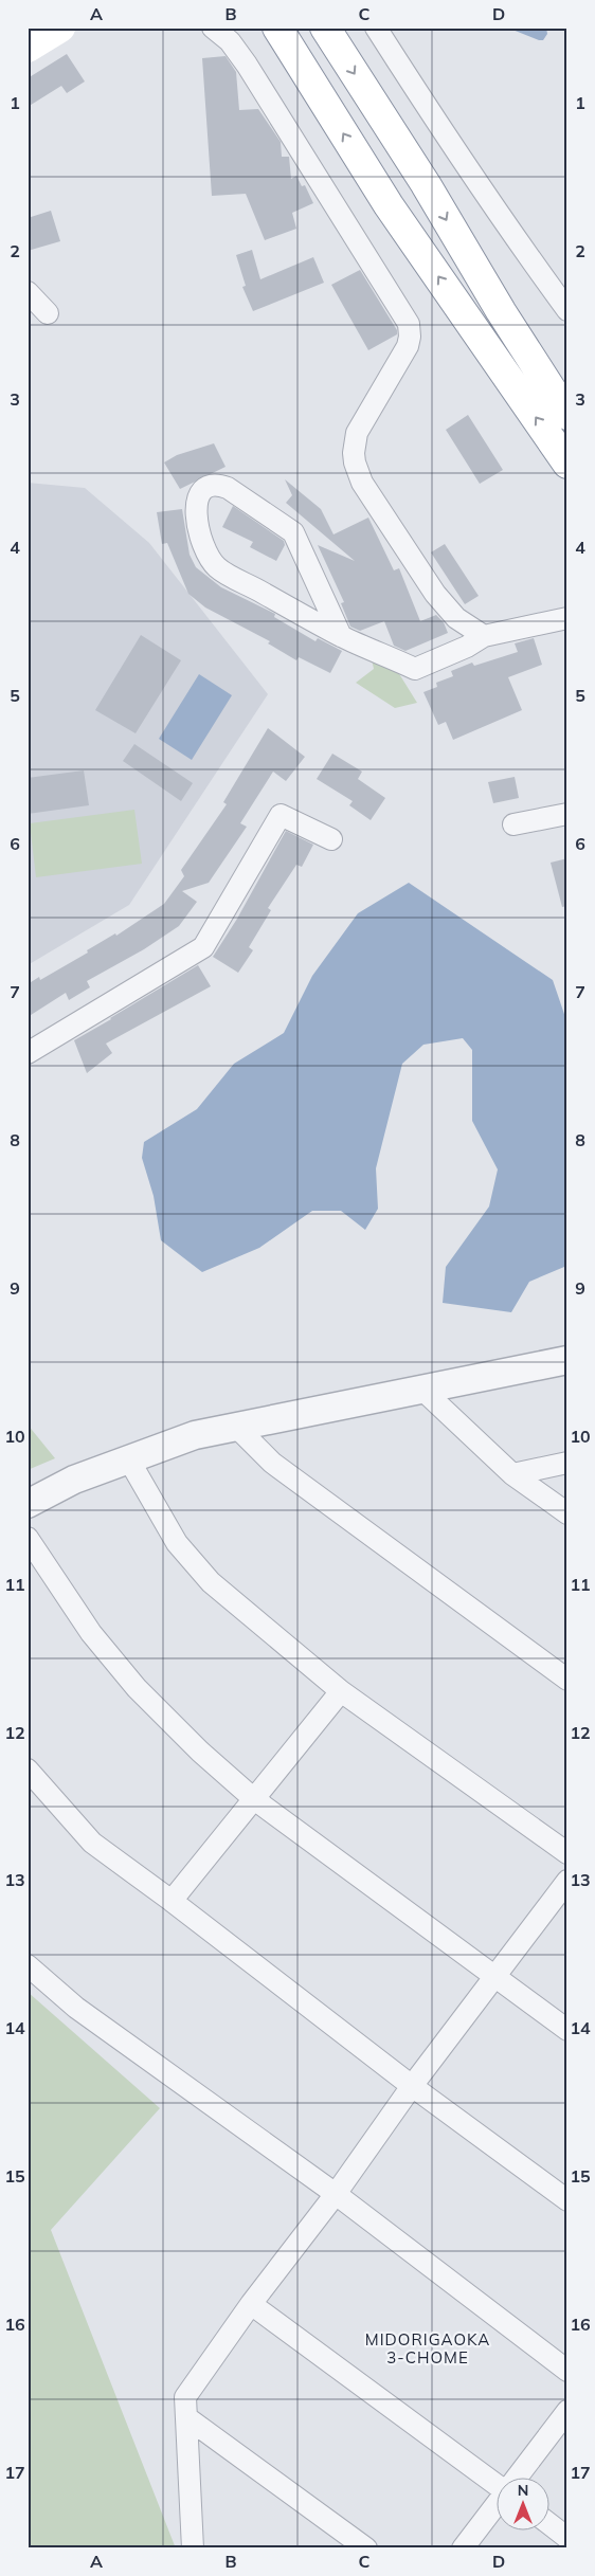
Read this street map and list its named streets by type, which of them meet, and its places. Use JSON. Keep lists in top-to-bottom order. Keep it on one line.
{"districts":["MIDORIGAOKA 3-CHOME"],"north":"top","grid":{"columns":["A","B","C","D"],"rows":["1","2","3","4","5","6","7","8","9","10","11","12","13","14","15","16","17"]}}
